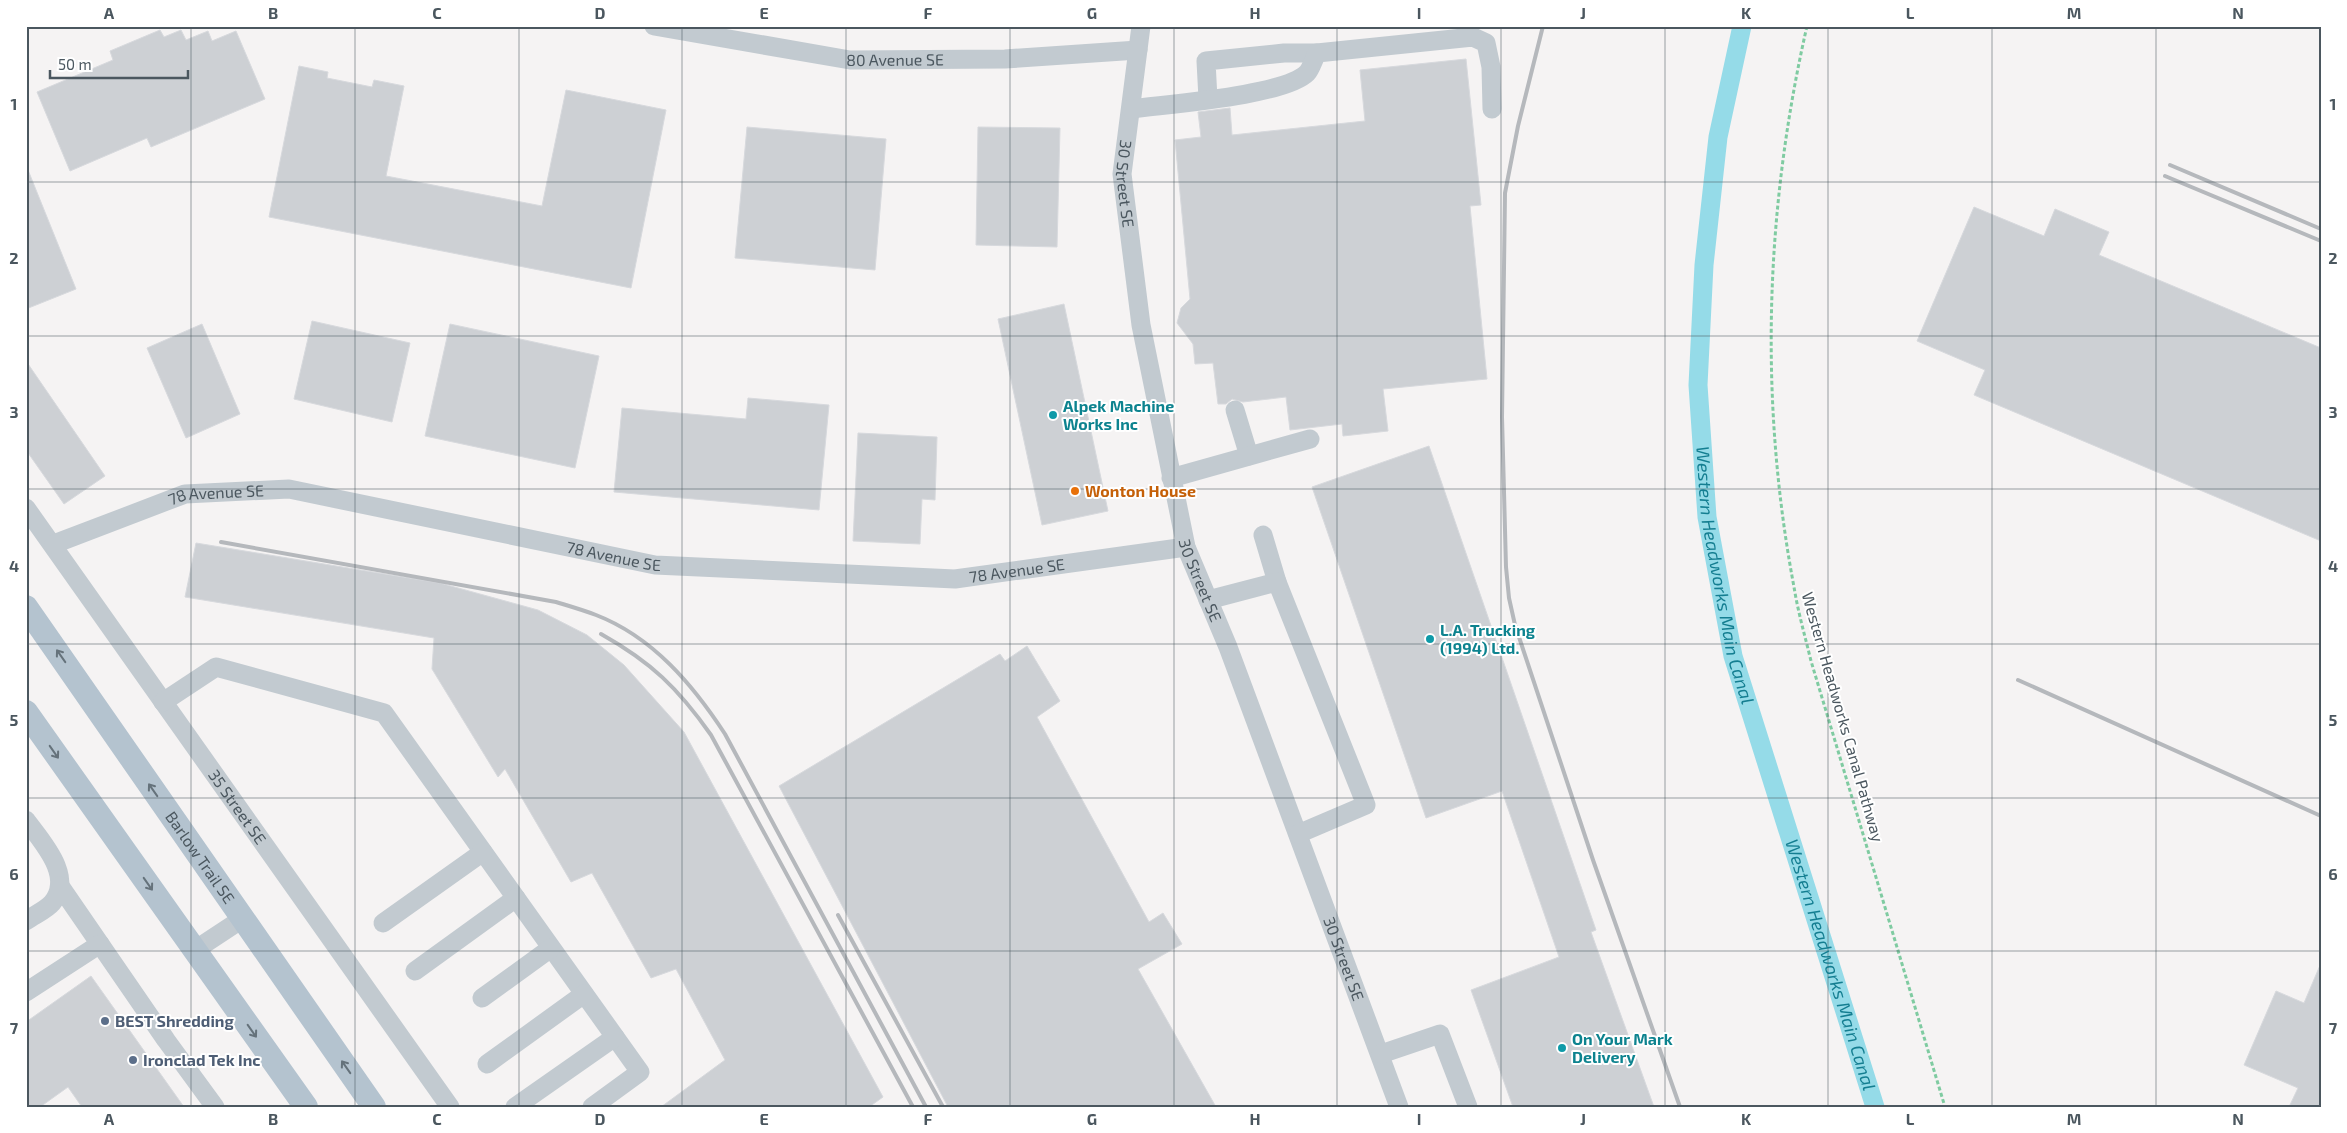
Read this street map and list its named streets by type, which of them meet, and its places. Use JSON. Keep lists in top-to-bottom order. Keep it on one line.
{"streets":{"main road":["Barlow Trail SE"],"street":["80 Avenue SE","30 Street SE","78 Avenue SE","35 Street SE"],"path":["Western Headworks Canal Pathway"]},"crossings":[["80 Avenue SE","30 Street SE"],["30 Street SE","78 Avenue SE"],["78 Avenue SE","35 Street SE"]],"water":["Western Headworks Main Canal"],"places":["Alpek Machine Works Inc","Wonton House","L.A. Trucking (1994) Ltd.","BEST Shredding","On Your Mark Delivery","Ironclad Tek Inc"],"scale_bar":"50 m","grid":{"columns":["A","B","C","D","E","F","G","H","I","J","K","L","M","N"],"rows":["1","2","3","4","5","6","7"]}}
